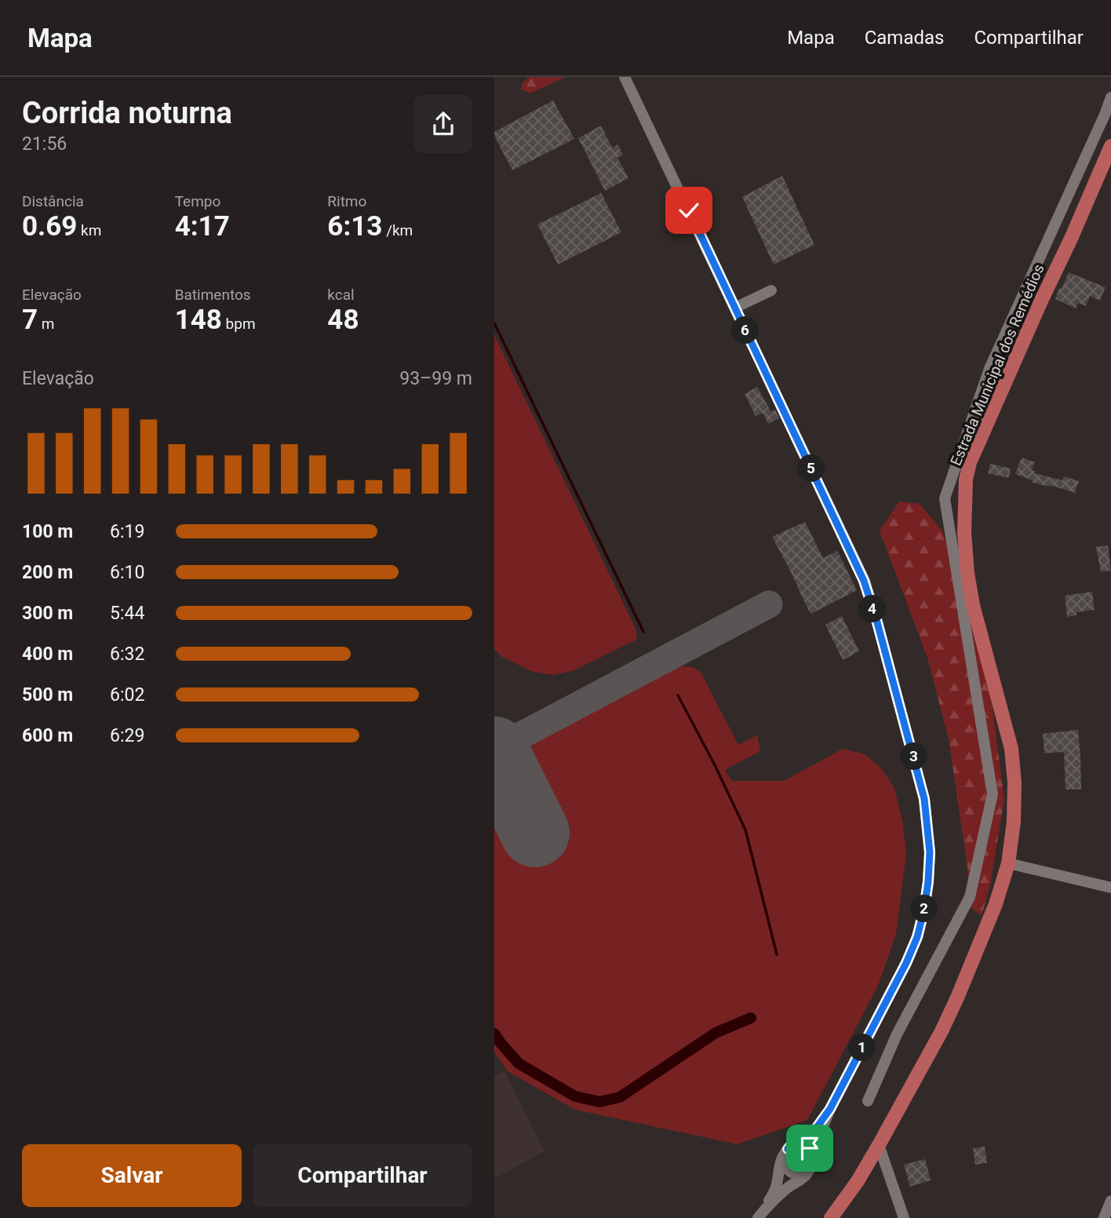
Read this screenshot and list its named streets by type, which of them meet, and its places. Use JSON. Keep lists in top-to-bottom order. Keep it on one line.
{"streets":{"main road":["Estrada Municipal dos Remédios"]},"page":{"header":"Mapa","nav":["Mapa","Camadas","Compartilhar"],"heading":["Corrida noturna","21:56"],"stats":[["Distância","0.69 km"],["Tempo","4:17"],["Ritmo","6:13 /km"],["Elevação","7 m"],["Batimentos","148 bpm"],["kcal","48"]],"pins":["6","5","4","3","2","1"],"chart":["Elevação","93–99 m"],"list":[{"name":"100 m","note":"6:19"},{"name":"200 m","note":"6:10"},{"name":"300 m","note":"5:44"},{"name":"400 m","note":"6:32"},{"name":"500 m","note":"6:02"},{"name":"600 m","note":"6:29"}],"buttons":["Salvar","Compartilhar"]}}
